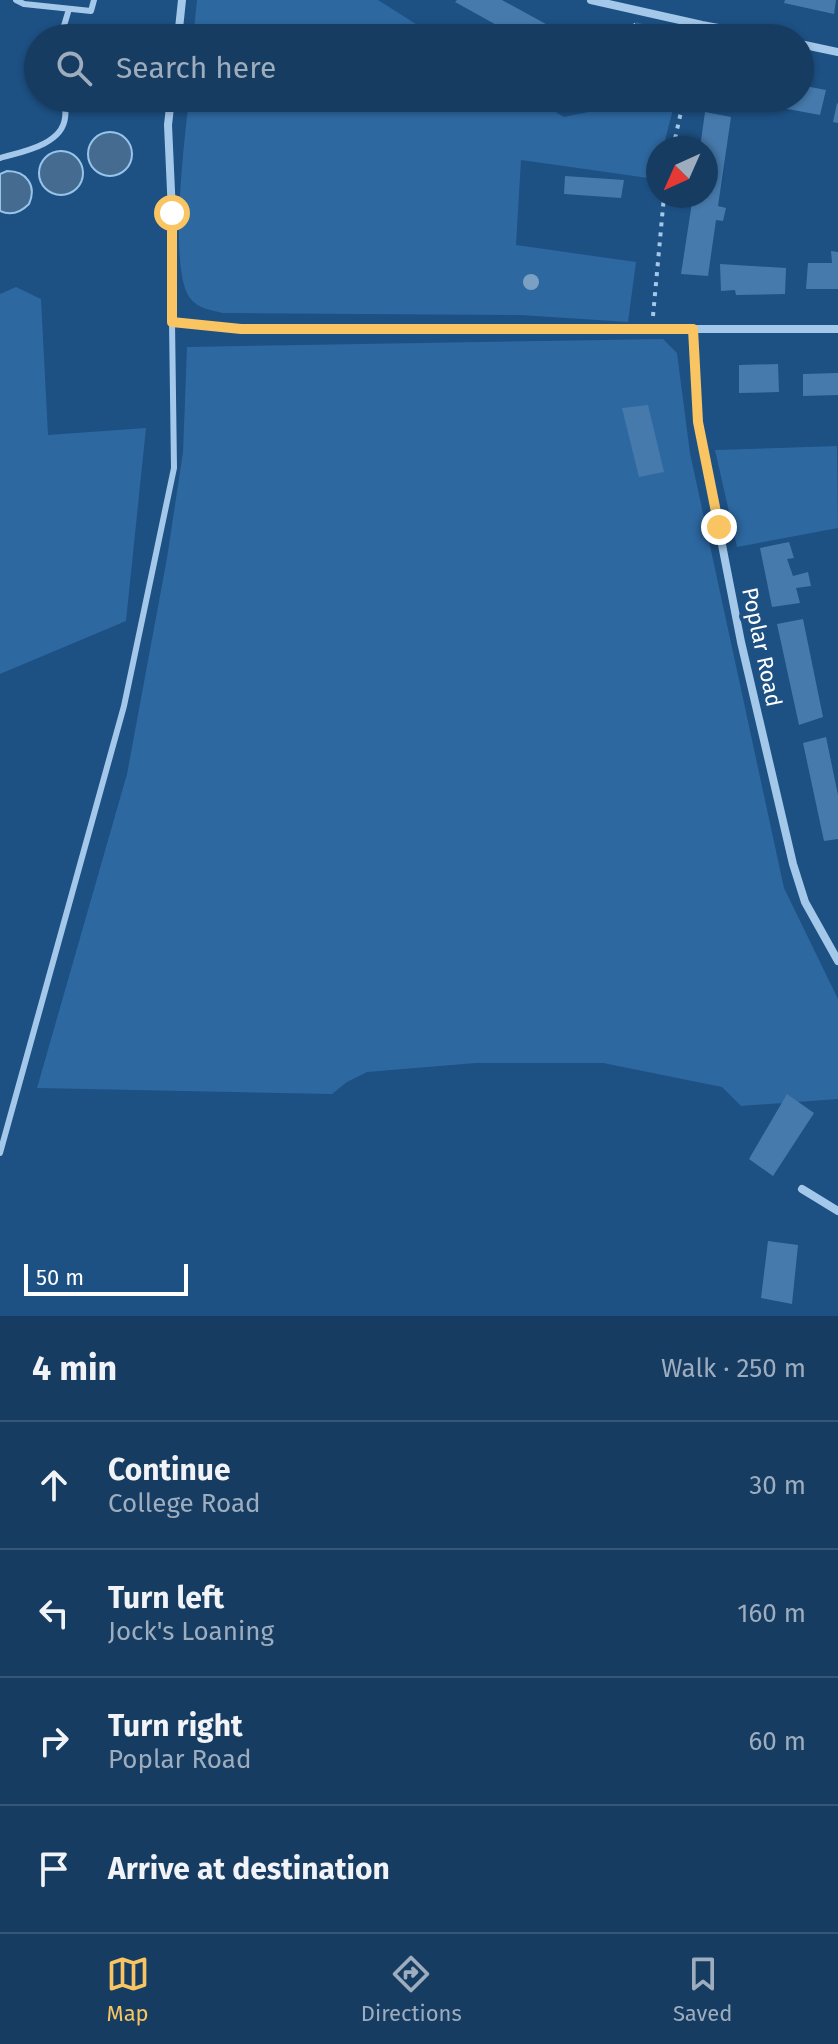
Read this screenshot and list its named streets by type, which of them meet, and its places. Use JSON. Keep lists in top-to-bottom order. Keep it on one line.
{"streets":{"street":["Poplar Road"]},"scale_bar":"50 m","north":"bottom left","page":{"search":"Search here","scale":"50 m","heading":["4 min","Walk · 250 m"],"list":[["Continue","College Road","30 m"],["Turn left","Jock's Loaning","160 m"],["Turn right","Poplar Road","60 m"],"Arrive at destination"],"nav":["Map","Directions","Saved"]}}
